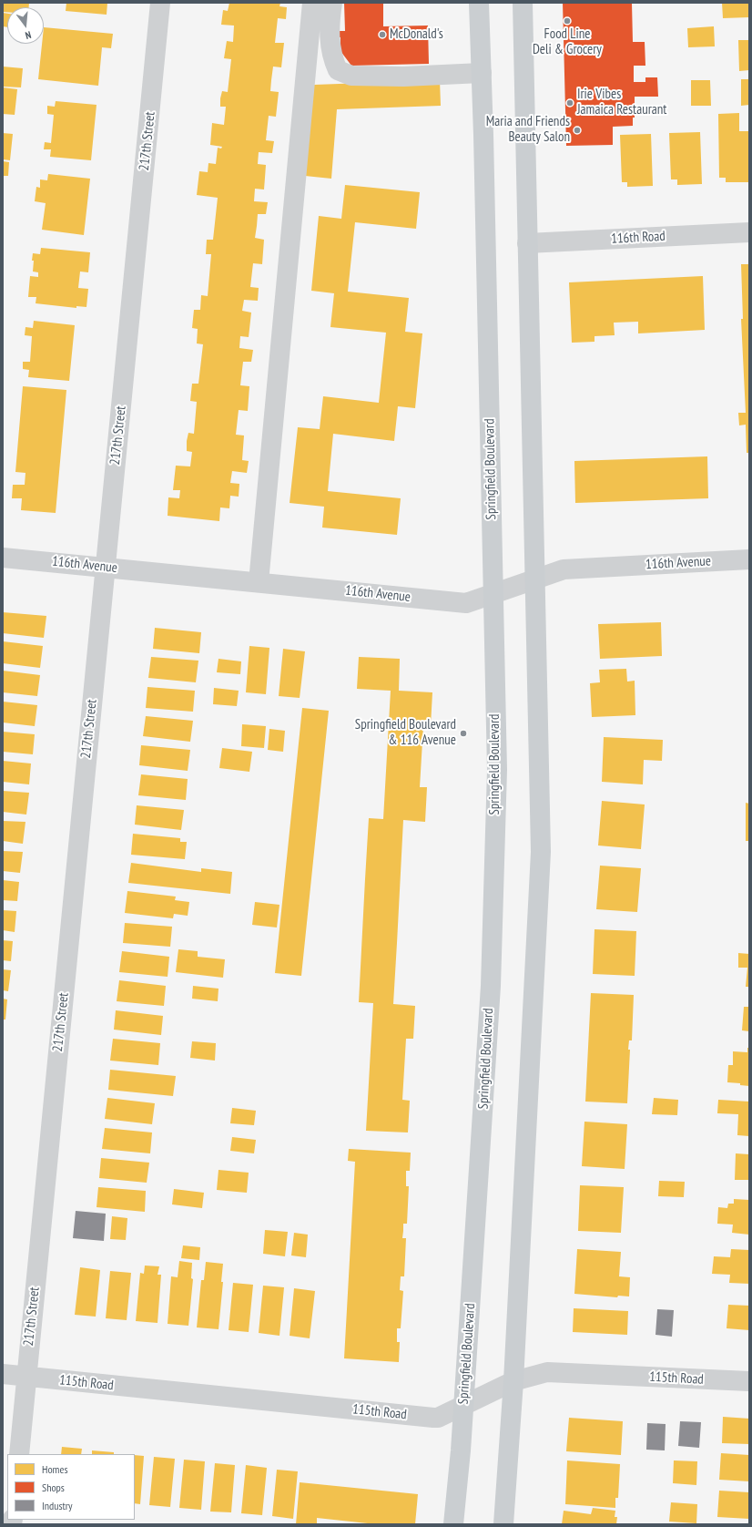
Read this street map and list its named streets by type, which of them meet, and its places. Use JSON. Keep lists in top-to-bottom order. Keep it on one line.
{"streets":{"main road":["Springfield Boulevard"],"street":["217th Street","116th Road","116th Avenue","115th Road"]},"crossings":[["217th Street","116th Avenue"],["217th Street","115th Road"],["Springfield Boulevard","116th Avenue"],["Springfield Boulevard","115th Road"]],"places":["Food Line Deli & Grocery","McDonald's","Irie Vibes Jamaica Restaurant","Maria and Friends Beauty Salon","Springfield Boulevard & 116 Avenue"],"legend":["Homes","Shops","Industry"],"north":"bottom"}
